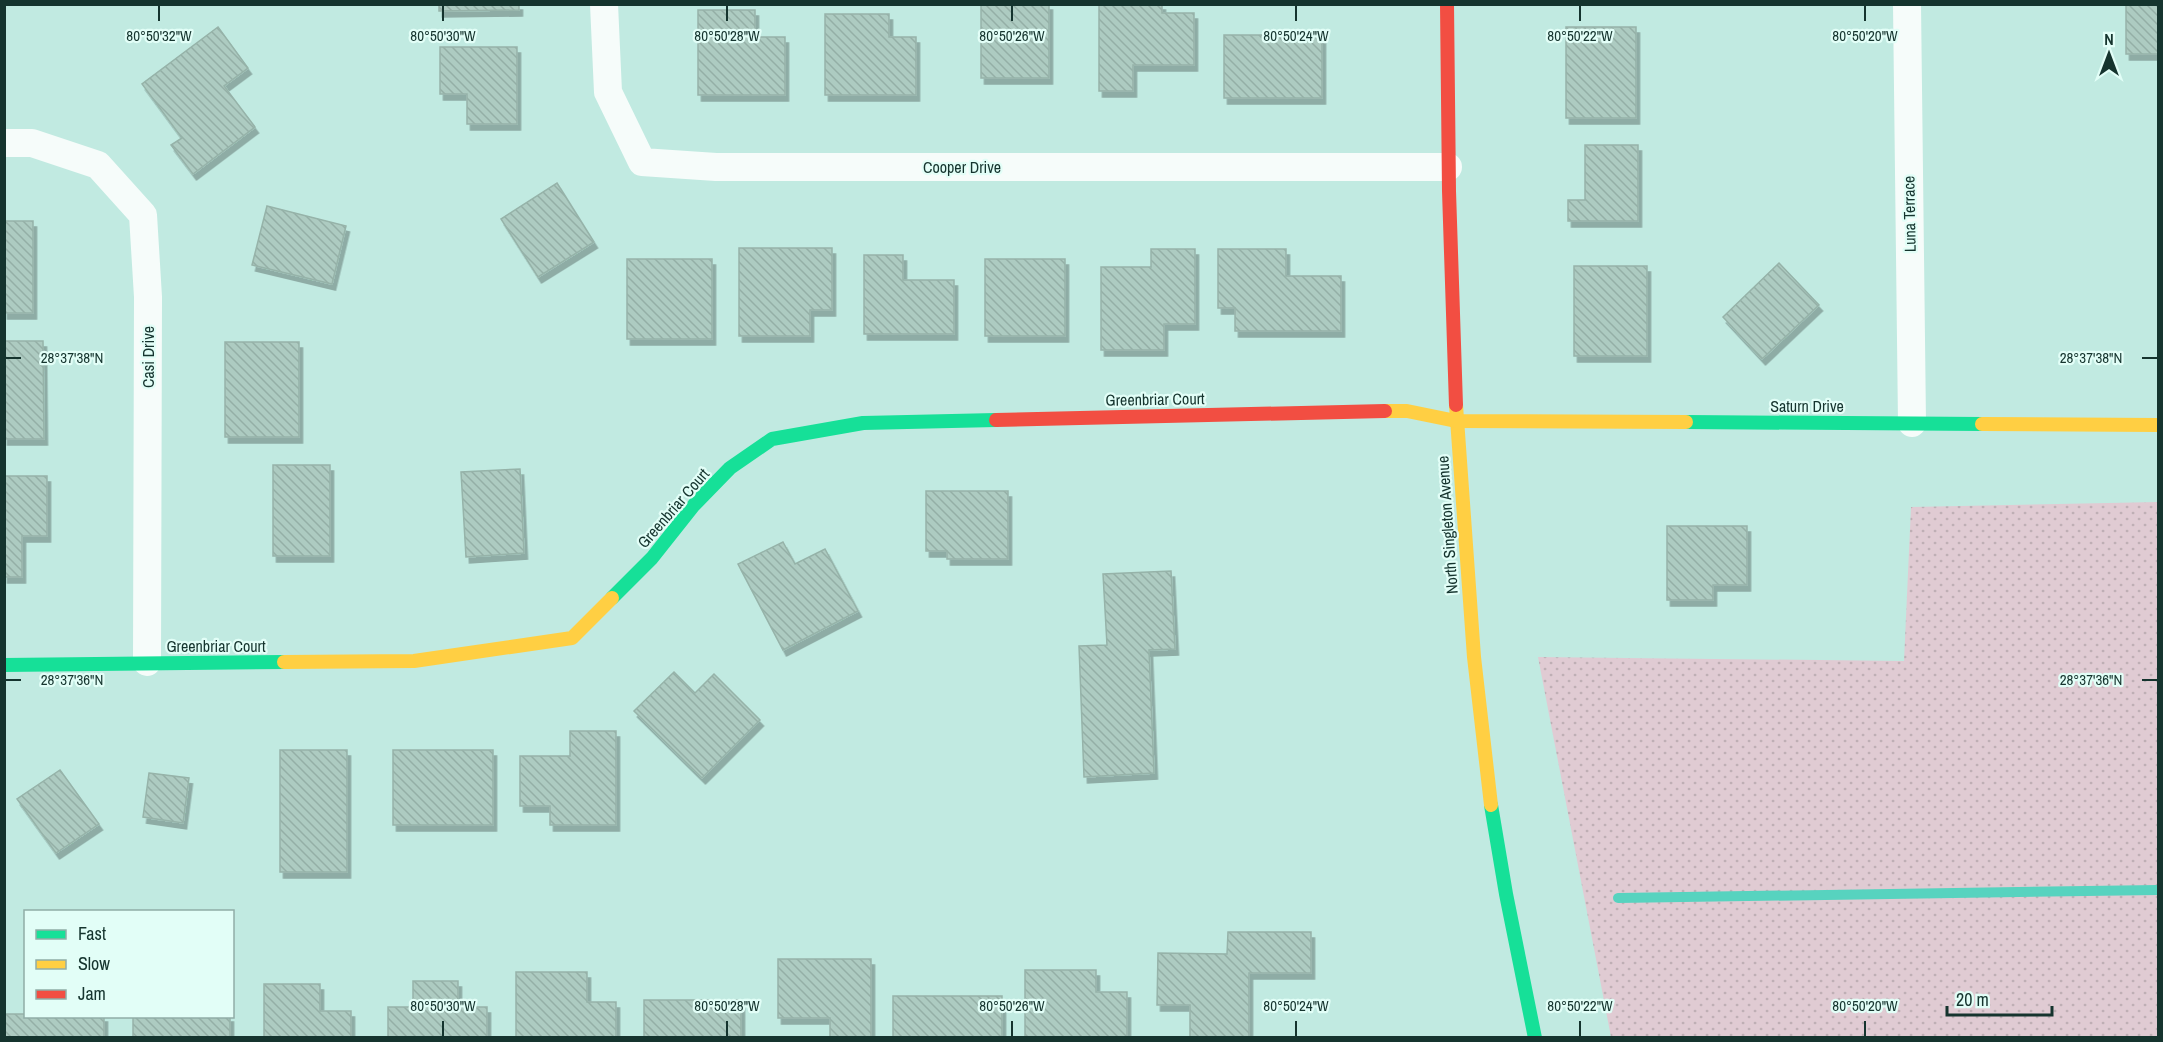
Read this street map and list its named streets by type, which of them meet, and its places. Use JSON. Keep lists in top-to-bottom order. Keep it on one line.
{"streets":{"street":["Cooper Drive","Luna Terrace","Casi Drive","Greenbriar Court","Saturn Drive","North Singleton Avenue"]},"crossings":[["Cooper Drive","North Singleton Avenue"],["Luna Terrace","Saturn Drive"],["Casi Drive","Greenbriar Court"],["Greenbriar Court","Saturn Drive"],["Greenbriar Court","North Singleton Avenue"],["Saturn Drive","North Singleton Avenue"]],"legend":["Fast","Slow","Jam"],"scale_bar":"20 m","north":"top","coordinates":["80°50'32\"W","80°50'30\"W","80°50'28\"W","80°50'26\"W","80°50'24\"W","80°50'22\"W","80°50'20\"W","28°37'38\"N","28°37'36\"N"]}
